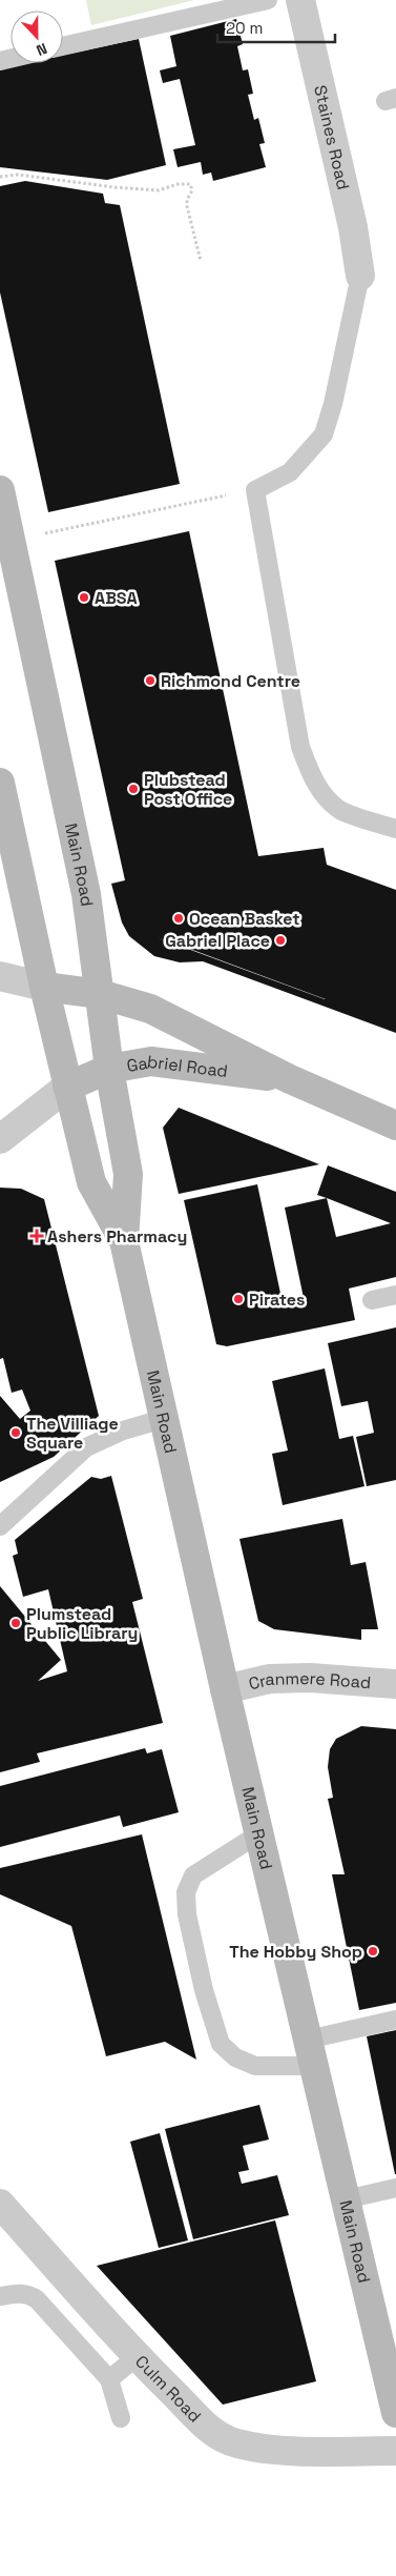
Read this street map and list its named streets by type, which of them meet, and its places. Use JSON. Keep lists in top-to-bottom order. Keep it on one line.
{"streets":{"main road":["Main Road","Gabriel Road"],"street":["Staines Road","Cranmere Road","Culm Road"]},"crossings":[["Main Road","Gabriel Road"],["Main Road","Cranmere Road"]],"places":{"other":["ABSA","Richmond Centre","Plubstead Post Office","Ocean Basket","Gabriel Place","Pirates","The Villiage Square","Plumstead Public Library","The Hobby Shop"],"health":["Ashers Pharmacy"]},"scale_bar":"20 m","north":"bottom"}
